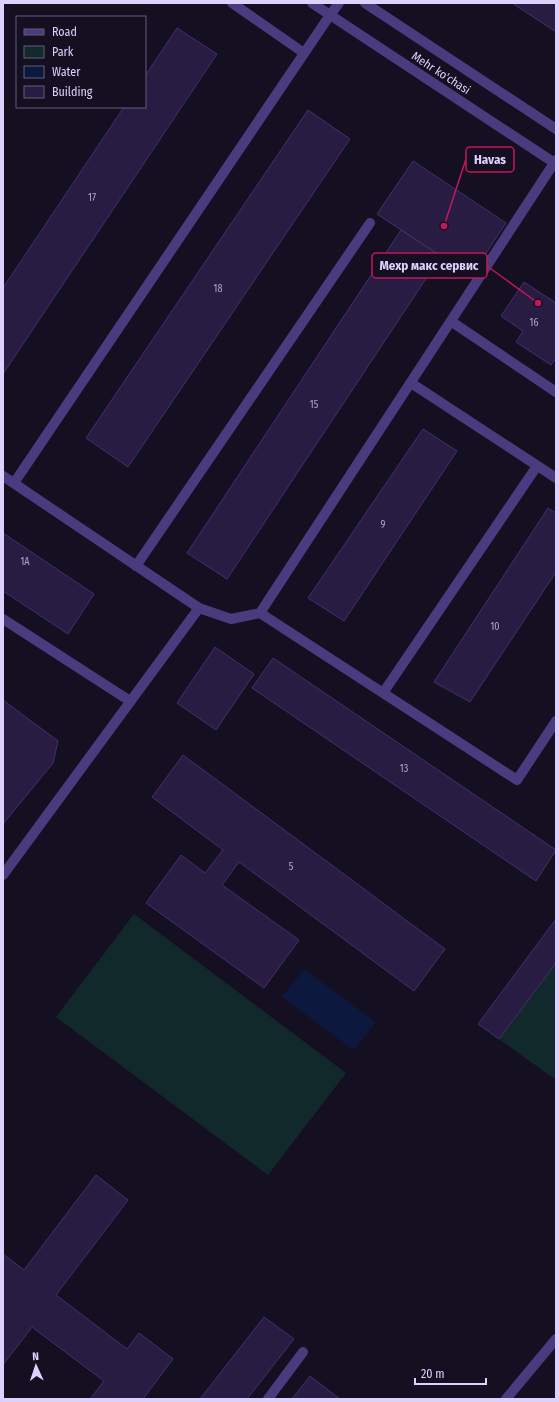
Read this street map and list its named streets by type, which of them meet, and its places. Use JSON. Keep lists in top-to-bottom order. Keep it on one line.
{"streets":{"street":["Mehr ko'chasi"]},"places":["Havas","Мехр макс сервис"],"house_numbers":["17","18","16","15","9","1А","10","13","5"],"legend":["Road","Park","Water","Building"],"scale_bar":"20 m","north":"top"}
